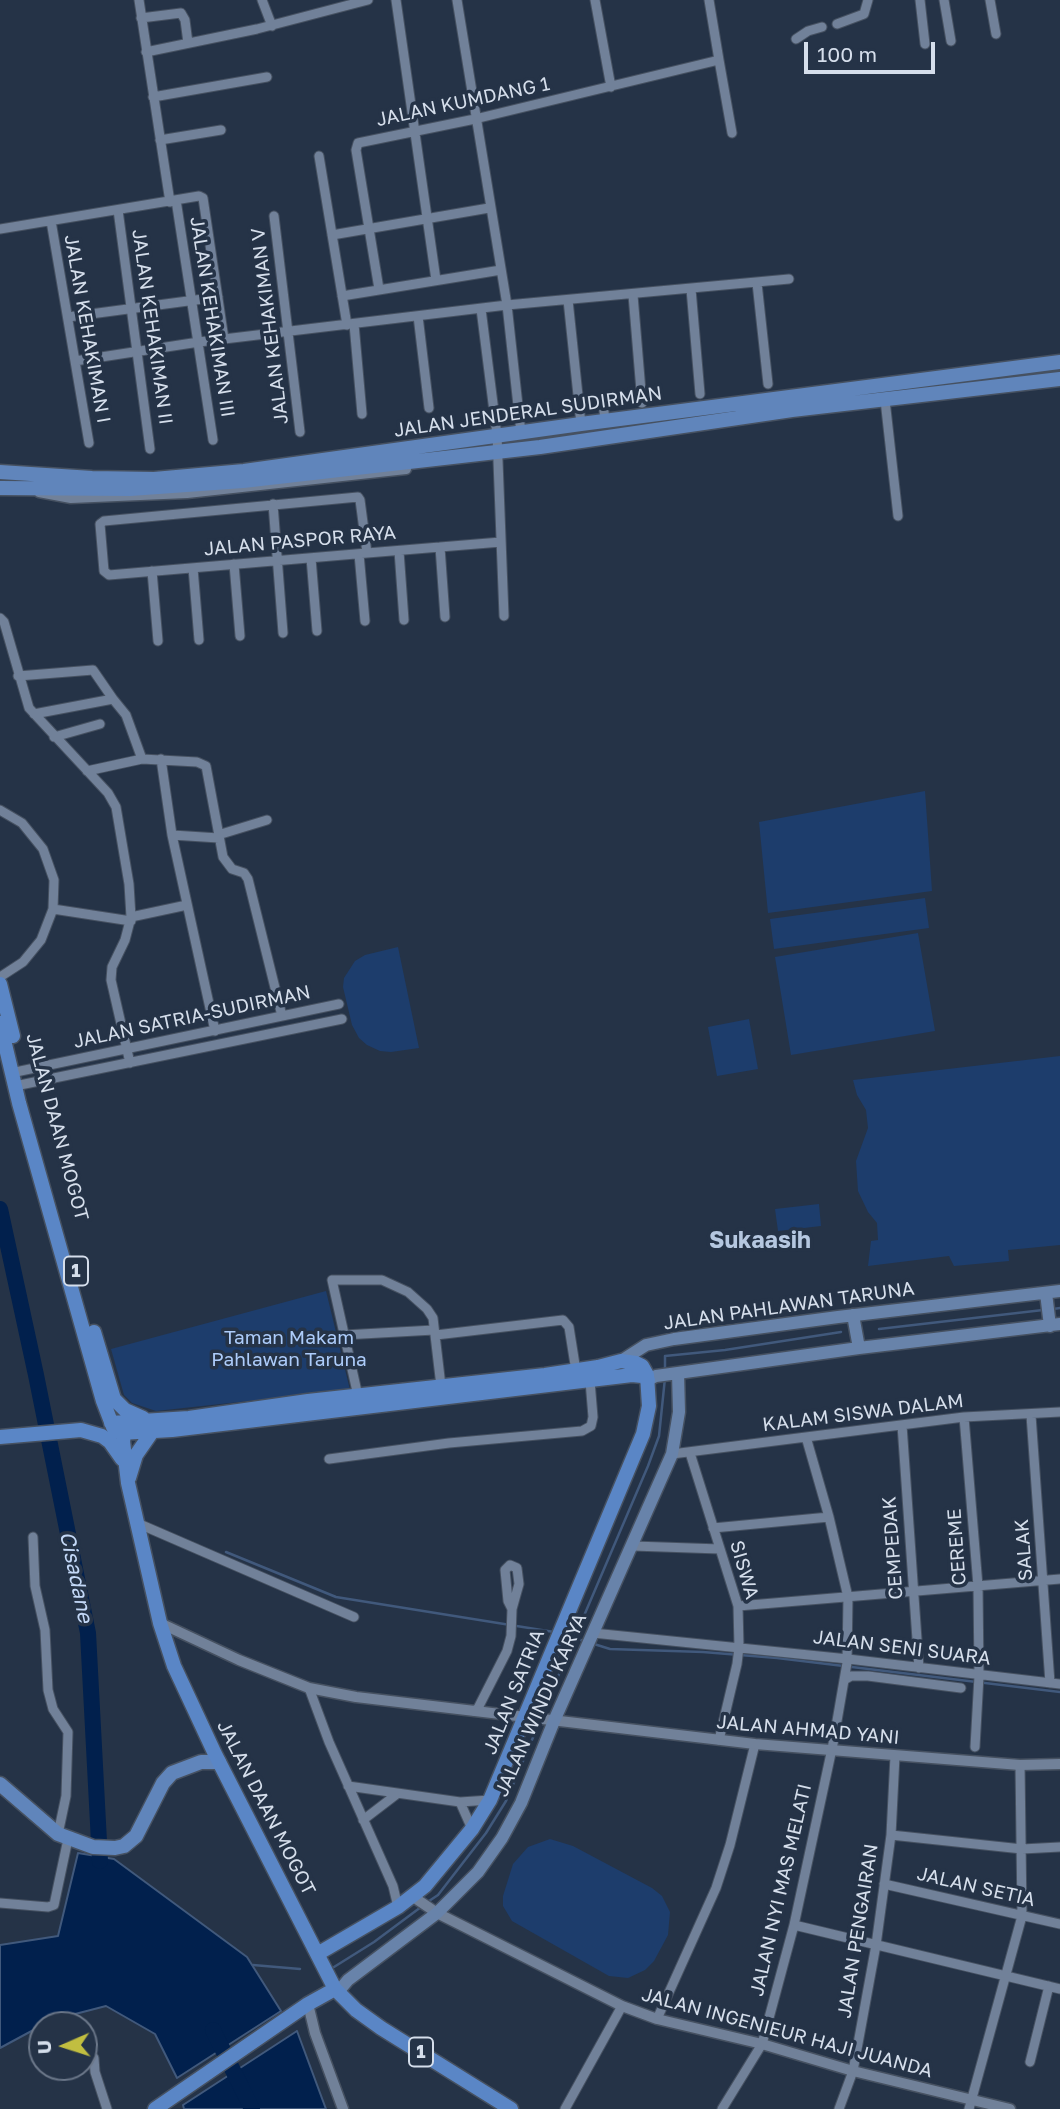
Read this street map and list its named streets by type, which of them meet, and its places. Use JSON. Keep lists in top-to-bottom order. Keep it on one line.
{"streets":{"highway":["JALAN DAAN MOGOT","1","JALAN PAHLAWAN TARUNA","JALAN SATRIA"],"main road":["JALAN JENDERAL SUDIRMAN","JALAN WINDU KARYA"],"street":["JALAN KUMDANG 1","JALAN KEHAKIMAN III","JALAN KEHAKIMAN V","JALAN KEHAKIMAN II","JALAN KEHAKIMAN I","JALAN PASPOR RAYA","JALAN SATRIA-SUDIRMAN","KALAM SISWA DALAM","CEREME","CEMPEDAK","SALAK","SISWA","JALAN SENI SUARA","JALAN AHMAD YANI","JALAN SETIA","JALAN NYI MAS MELATI","JALAN PENGAIRAN","JALAN INGENIEUR HAJI JUANDA"]},"crossings":[["JALAN SATRIA-SUDIRMAN","JALAN DAAN MOGOT"],["JALAN DAAN MOGOT","JALAN PAHLAWAN TARUNA"],["JALAN DAAN MOGOT","JALAN SATRIA"],["JALAN DAAN MOGOT","JALAN WINDU KARYA"],["JALAN DAAN MOGOT","JALAN AHMAD YANI"],["JALAN PAHLAWAN TARUNA","JALAN SATRIA"],["KALAM SISWA DALAM","CEREME"],["KALAM SISWA DALAM","CEMPEDAK"],["KALAM SISWA DALAM","SALAK"],["KALAM SISWA DALAM","SISWA"],["KALAM SISWA DALAM","JALAN WINDU KARYA"],["KALAM SISWA DALAM","JALAN NYI MAS MELATI"],["CEREME","JALAN SENI SUARA"],["CEMPEDAK","JALAN SENI SUARA"],["SALAK","JALAN SENI SUARA"],["SISWA","JALAN SENI SUARA"],["SISWA","JALAN AHMAD YANI"],["JALAN SENI SUARA","JALAN WINDU KARYA"],["JALAN SENI SUARA","JALAN NYI MAS MELATI"],["JALAN SATRIA","JALAN AHMAD YANI"],["JALAN SATRIA","JALAN INGENIEUR HAJI JUANDA"],["JALAN WINDU KARYA","JALAN AHMAD YANI"],["JALAN WINDU KARYA","JALAN INGENIEUR HAJI JUANDA"],["JALAN AHMAD YANI","JALAN NYI MAS MELATI"],["JALAN AHMAD YANI","JALAN PENGAIRAN"],["JALAN SETIA","JALAN PENGAIRAN"],["JALAN NYI MAS MELATI","JALAN INGENIEUR HAJI JUANDA"],["JALAN PENGAIRAN","JALAN INGENIEUR HAJI JUANDA"]],"districts":["Sukaasih"],"water":["Cisadane"],"parks":["Taman Makam Pahlawan Taruna"],"scale_bar":"100 m","north":"left"}
